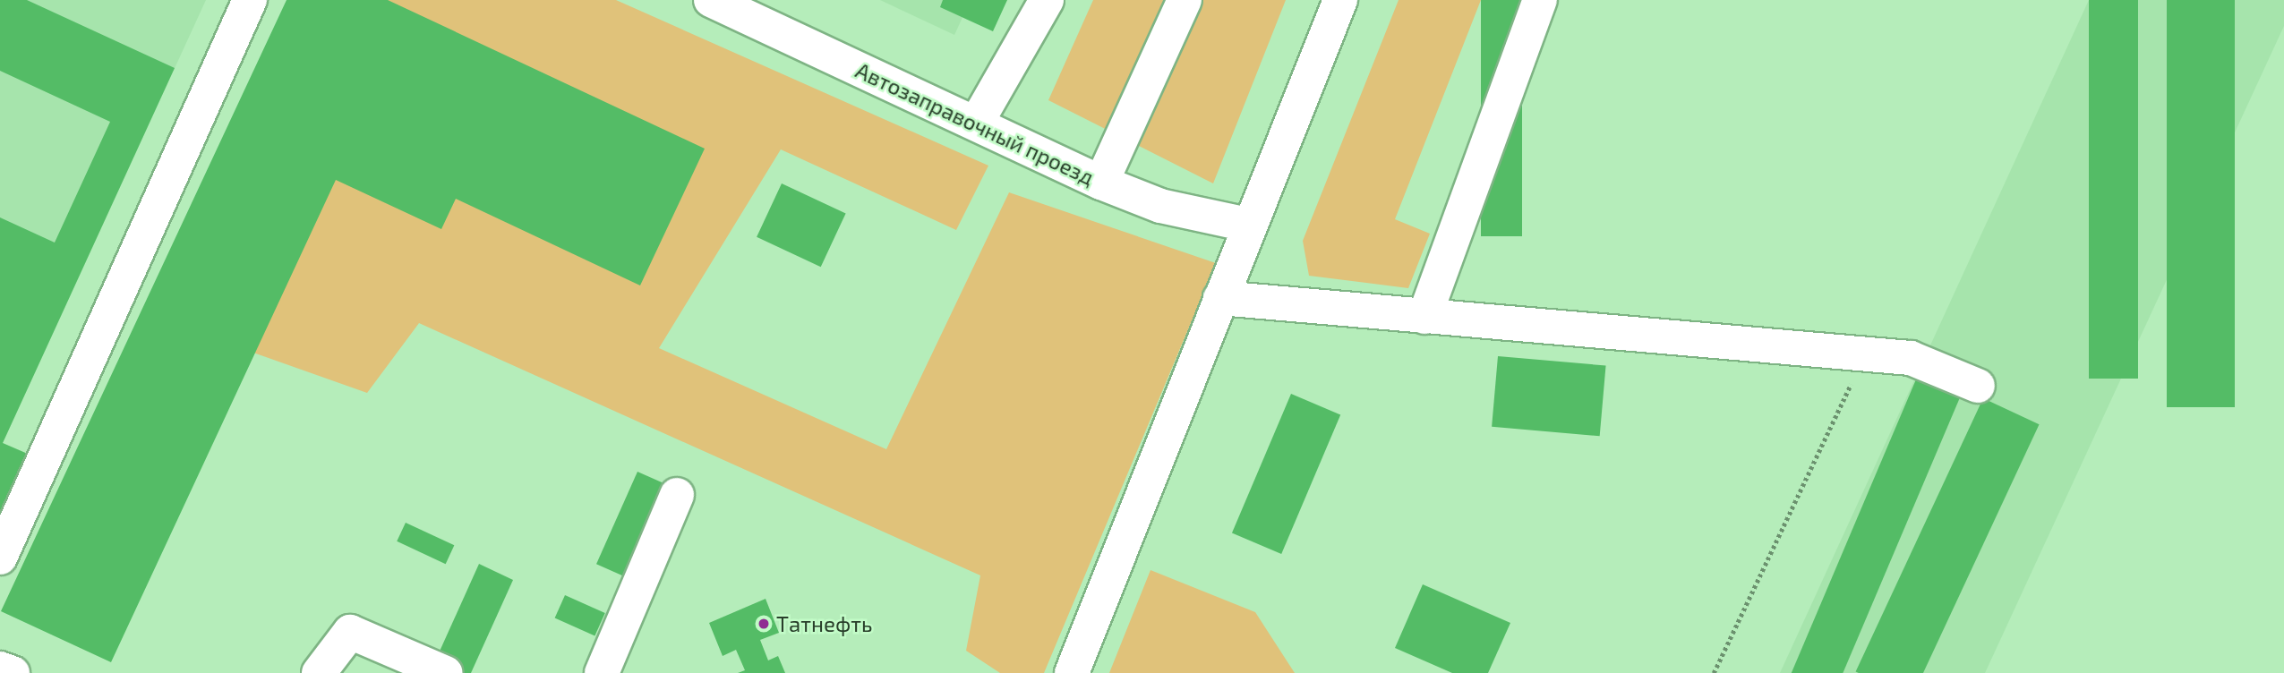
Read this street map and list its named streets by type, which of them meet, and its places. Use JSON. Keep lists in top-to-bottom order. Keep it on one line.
{"streets":{"street":["Автозаправочный проезд"]},"places":["Татнефть"]}
